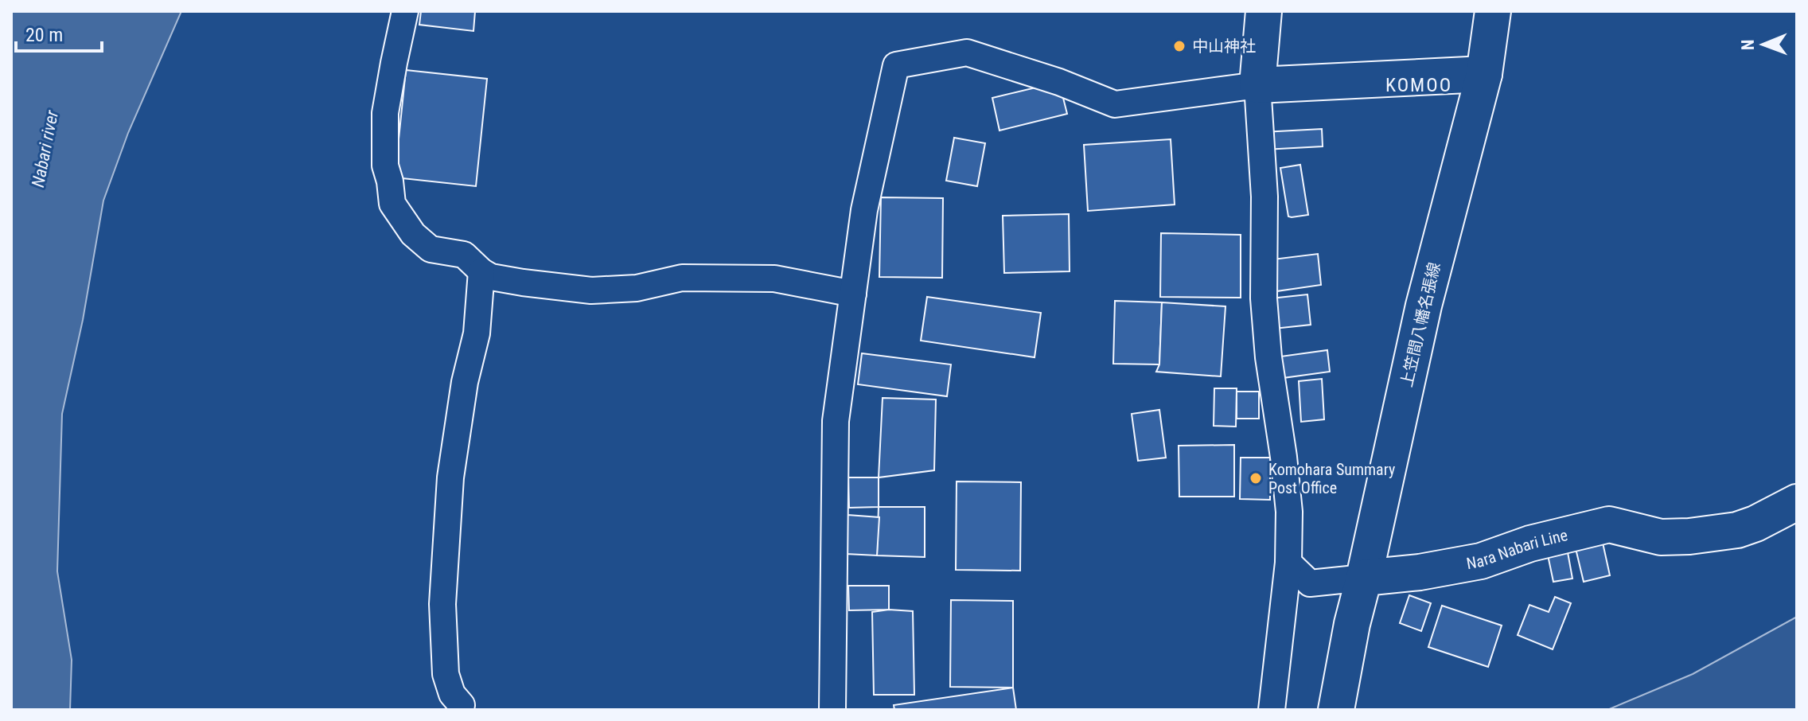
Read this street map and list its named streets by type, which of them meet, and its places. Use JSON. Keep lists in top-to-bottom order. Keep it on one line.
{"streets":{"main road":["上笠間八幡名張線","Nara Nabari Line"]},"crossings":[["上笠間八幡名張線","Nara Nabari Line"]],"districts":["KOMOO"],"water":["Nabari river"],"places":["中山神社","Komohara Summary Post Office"],"scale_bar":"20 m","north":"left"}
